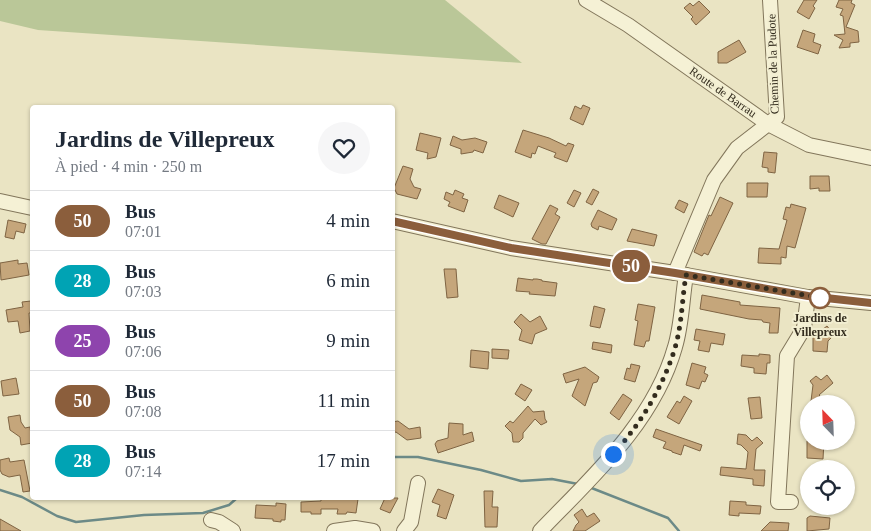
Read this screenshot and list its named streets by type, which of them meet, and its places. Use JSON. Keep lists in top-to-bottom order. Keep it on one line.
{"streets":{"street":["Chemin de la Pudote","Route de Barrau"]},"crossings":[["Chemin de la Pudote","Route de Barrau"]],"places":["Jardins de Villepreux"],"lines":["bus line 50"],"north":"top left","page":{"on_map":"50","heading":["Jardins de Villepreux","À pied · 4 min · 250 m"],"list":[{"mark":"50","name":"Bus","note":"07:01","value":"4 min"},{"mark":"28","name":"Bus","note":"07:03","value":"6 min"},{"mark":"25","name":"Bus","note":"07:06","value":"9 min"},{"mark":"50","name":"Bus","note":"07:08","value":"11 min"},{"mark":"28","name":"Bus","note":"07:14","value":"17 min"}]}}
